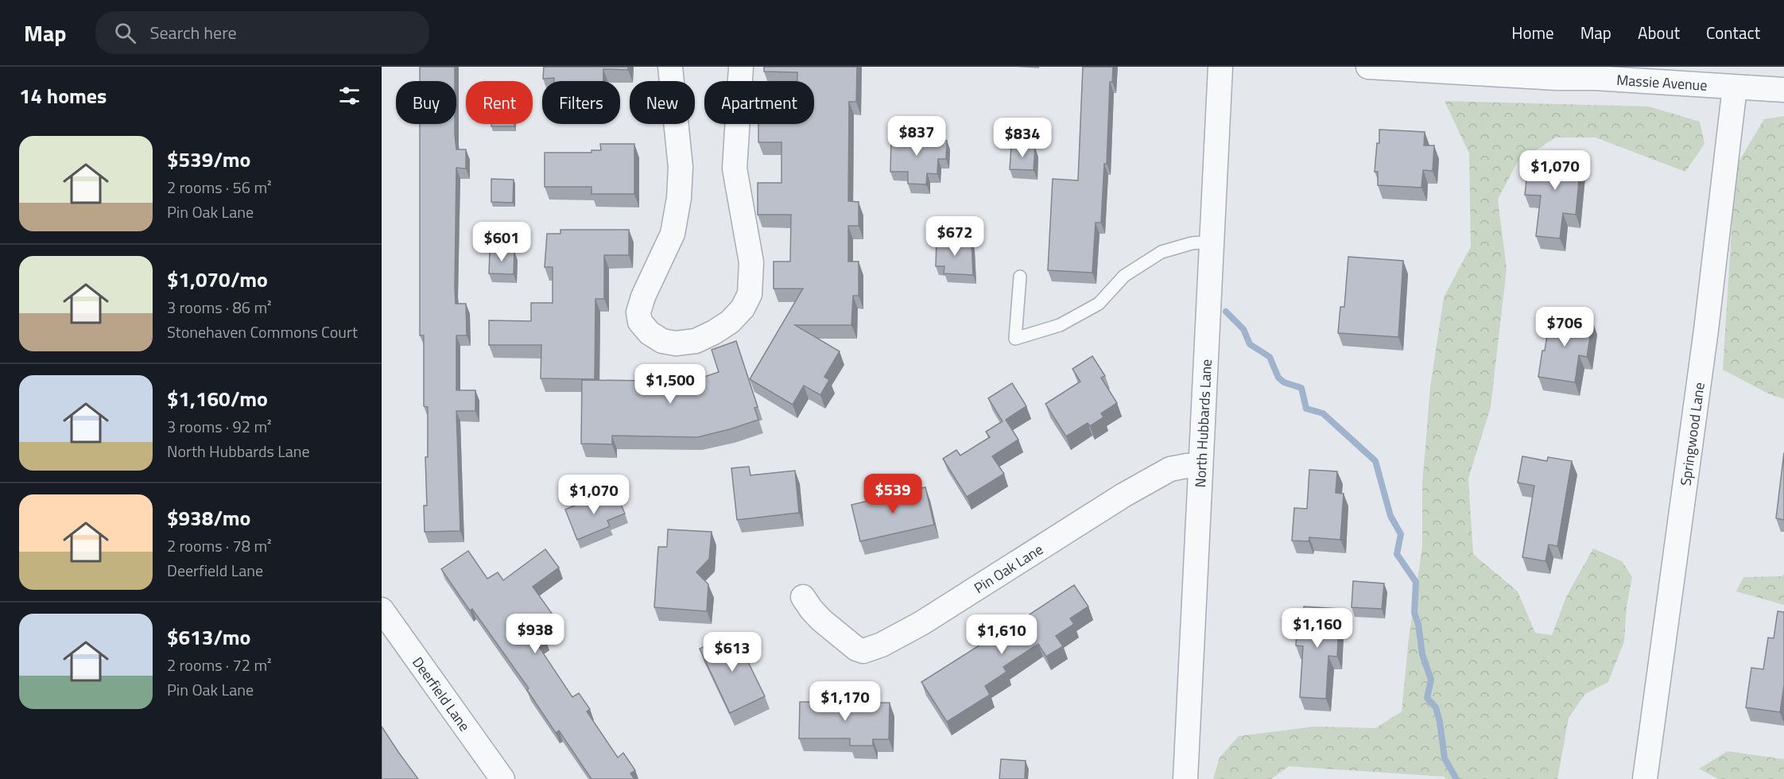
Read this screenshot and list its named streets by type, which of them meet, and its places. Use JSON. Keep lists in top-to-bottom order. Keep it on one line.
{"streets":{"street":["Massie Avenue","North Hubbards Lane","Springwood Lane","Pin Oak Lane","Deerfield Lane"]},"crossings":[["Massie Avenue","Springwood Lane"],["North Hubbards Lane","Pin Oak Lane"]],"page":{"header":"Map","search":"Search here","nav":["Home","Map","About","Contact"],"heading":"14 homes","chip":["Buy","Rent","Filters","New","Apartment"],"price":["$837","$834","$1,070","$672","$601","$706","$1,500","$539","$1,070","$1,160","$938","$1,610","$613","$1,170"],"list":[{"name":"$539/mo","note":"2 rooms · 56 m² · Pin Oak Lane"},{"name":"$1,070/mo","note":"3 rooms · 86 m² · Stonehaven Commons Court"},{"name":"$1,160/mo","note":"3 rooms · 92 m² · North Hubbards Lane"},{"name":"$938/mo","note":"2 rooms · 78 m² · Deerfield Lane"},{"name":"$613/mo","note":"2 rooms · 72 m² · Pin Oak Lane"}]}}
